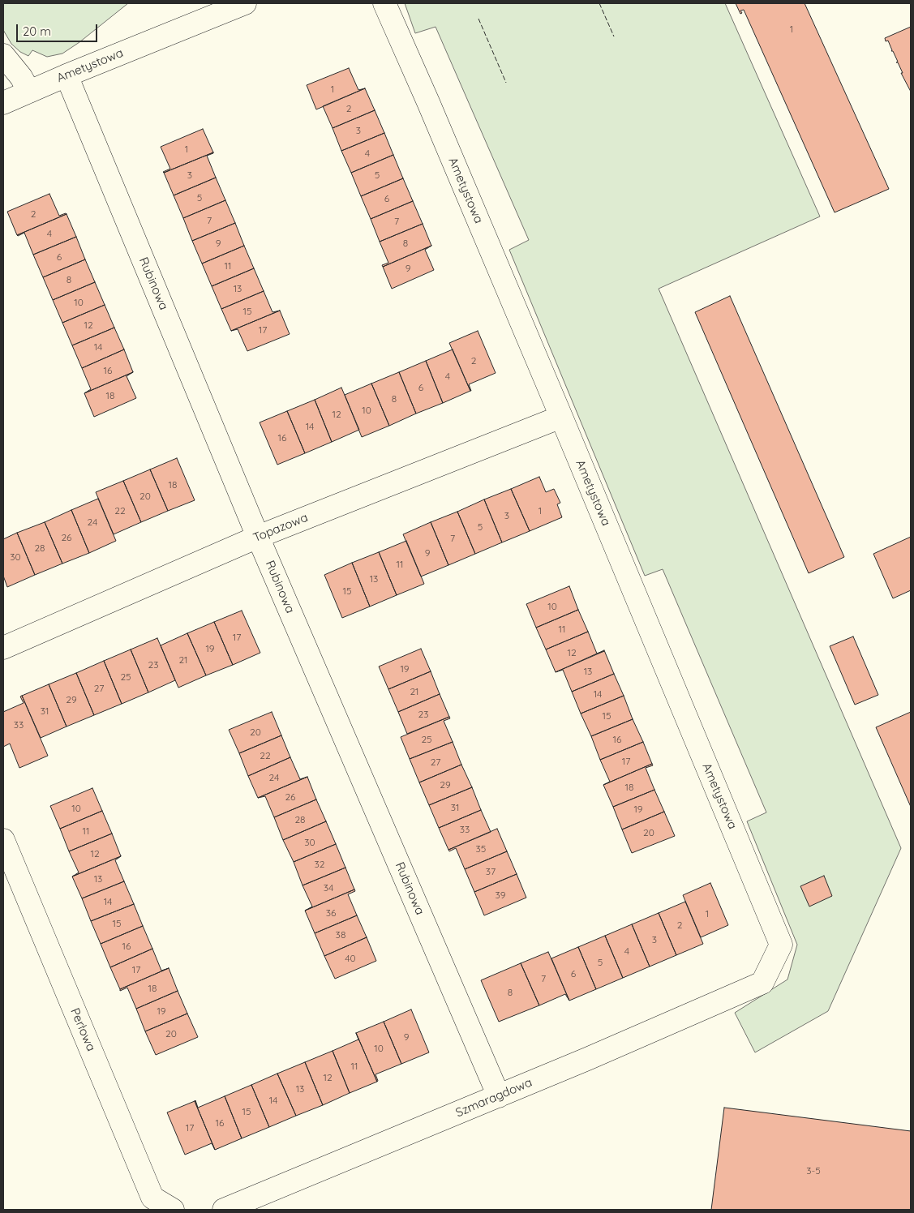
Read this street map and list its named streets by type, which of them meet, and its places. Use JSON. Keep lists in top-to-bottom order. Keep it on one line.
{"streets":{"street":["Ametystowa","Rubinowa","Topazowa","Perłowa","Szmaragdowa"]},"crossings":[["Ametystowa","Rubinowa"],["Ametystowa","Topazowa"],["Ametystowa","Szmaragdowa"],["Rubinowa","Topazowa"],["Rubinowa","Szmaragdowa"]],"house_numbers":["1","1","2","3","1","4","3","5","5","6","2","7","7","4","9","8","6","11","9","8","13","10","15","12","17","14","2","16","4","6","18","8","10","12","14","16","18","20","22","1","3","24","5","26","7","28","9","30","11","13","15","10","11","17","19","12","21","23","19","13","25","27","21","14","29","31","23","15","33","20","25","16","22","17","27","24","29","18","26","31","10","19","28","33","11","20","30","35","12","32","37","13","34","39","14","36","1","15","2","38","3","16","4","40","5","17","6","7","18","8","19","20","9","10","11","12","13","14","15","16","17","3-5"],"scale_bar":"20 m"}
